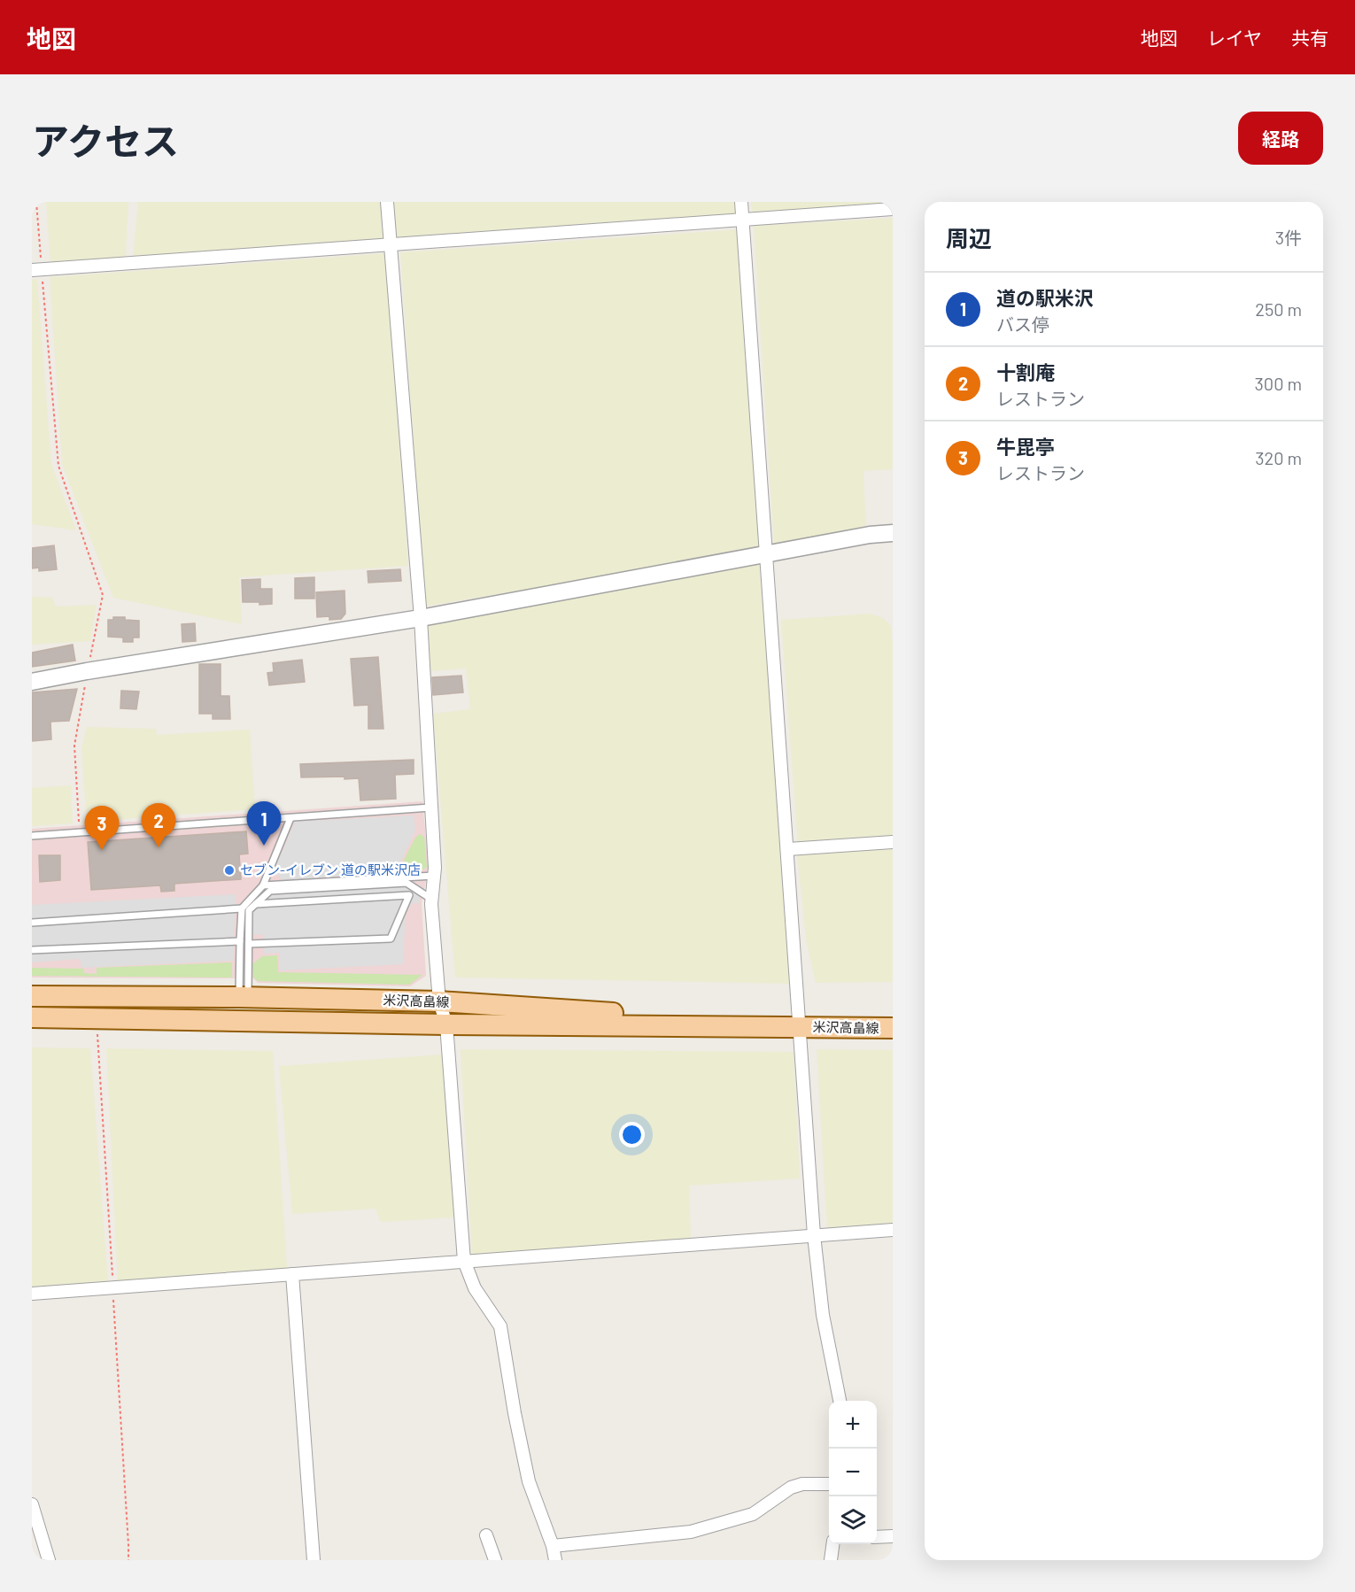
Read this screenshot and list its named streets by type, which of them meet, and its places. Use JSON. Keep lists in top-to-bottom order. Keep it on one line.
{"streets":{"main road":["米沢高畠線"]},"places":["セブン-イレブン 道の駅米沢店"],"page":{"header":"地図","nav":["地図","レイヤ","共有"],"title":"アクセス","buttons":"経路","heading":["周辺","3件"],"list":[{"mark":"1","name":"道の駅米沢","note":"バス停","value":"250 m"},{"mark":"2","name":"十割庵","note":"レストラン","value":"300 m"},{"mark":"3","name":"牛毘亭","note":"レストラン","value":"320 m"}],"pins":["1","2","3"],"map_buttons":["+","−"]}}
